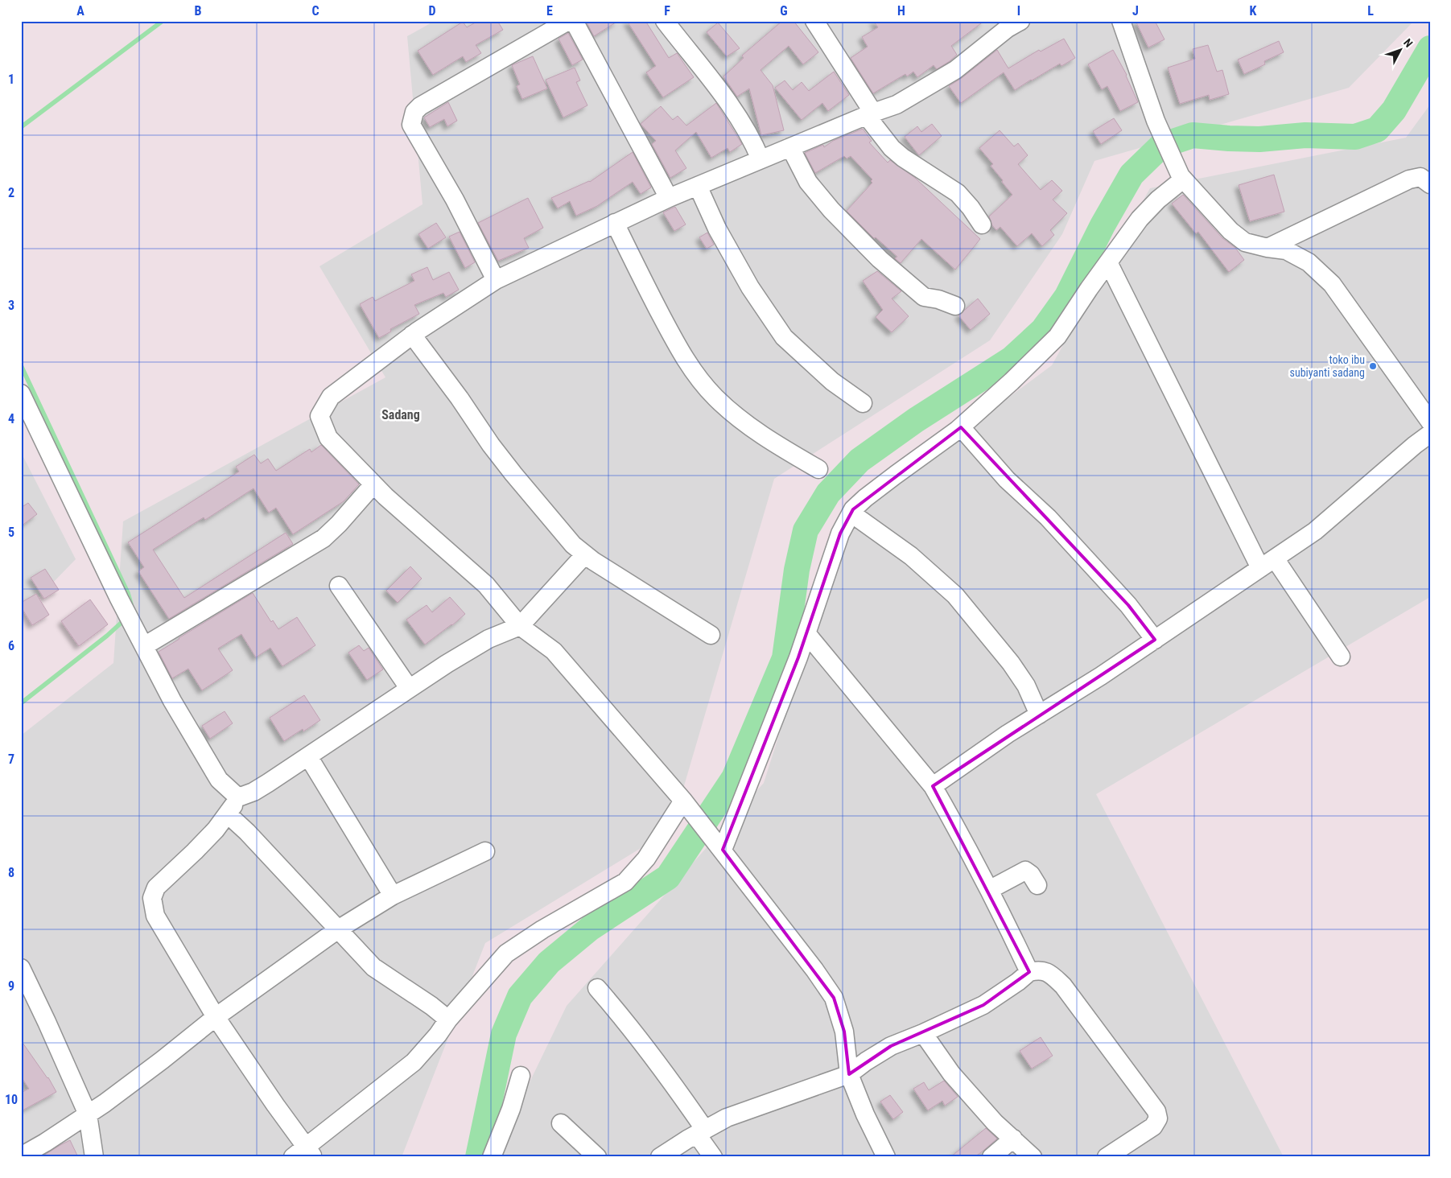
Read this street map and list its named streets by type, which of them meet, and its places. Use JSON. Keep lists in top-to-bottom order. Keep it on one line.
{"districts":["Sadang"],"places":["toko ibu subiyanti sadang"],"north":"top right","grid":{"columns":["A","B","C","D","E","F","G","H","I","J","K","L"],"rows":["1","2","3","4","5","6","7","8","9","10"]}}
